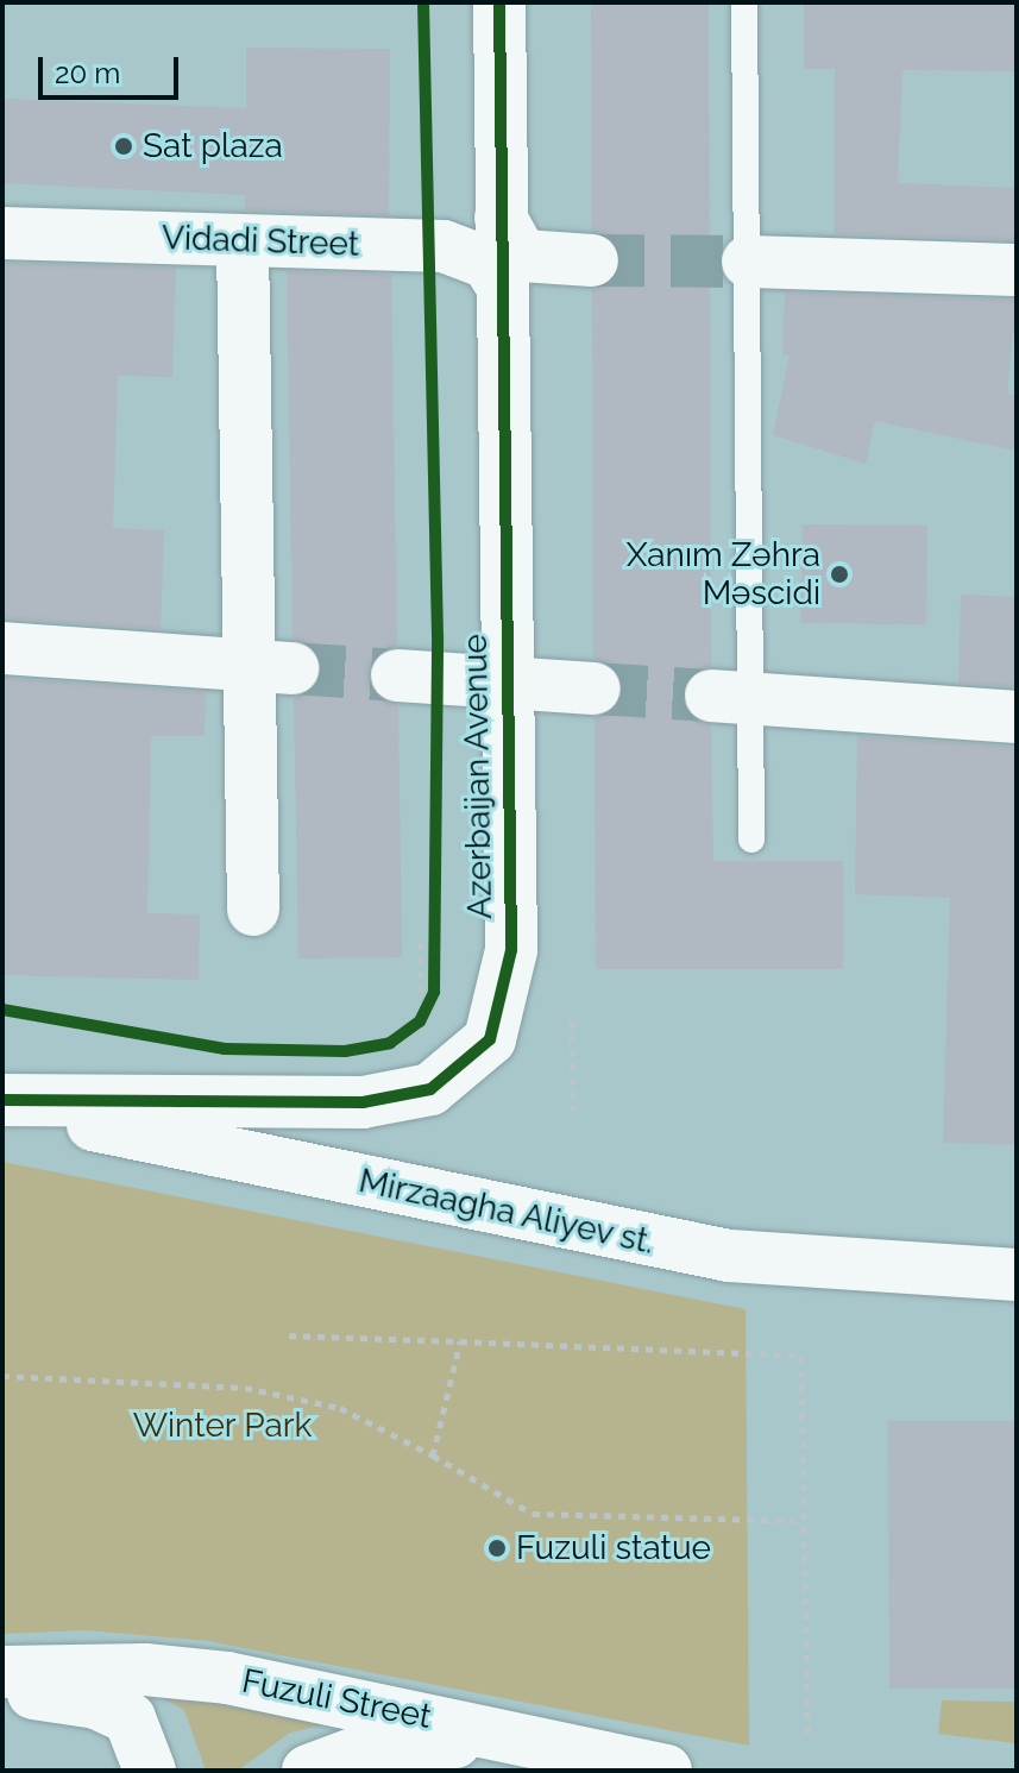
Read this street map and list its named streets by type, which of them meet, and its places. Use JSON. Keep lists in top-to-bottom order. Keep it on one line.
{"streets":{"main road":["Vidadi Street","Azerbaijan Avenue","Mirzaagha Aliyev st.","Fuzuli Street"]},"crossings":[["Vidadi Street","Azerbaijan Avenue"],["Azerbaijan Avenue","Mirzaagha Aliyev st."]],"parks":["Winter Park"],"places":["Sat plaza","Xanım Zəhra Məscidi","Fuzuli statue"],"scale_bar":"20 m"}
